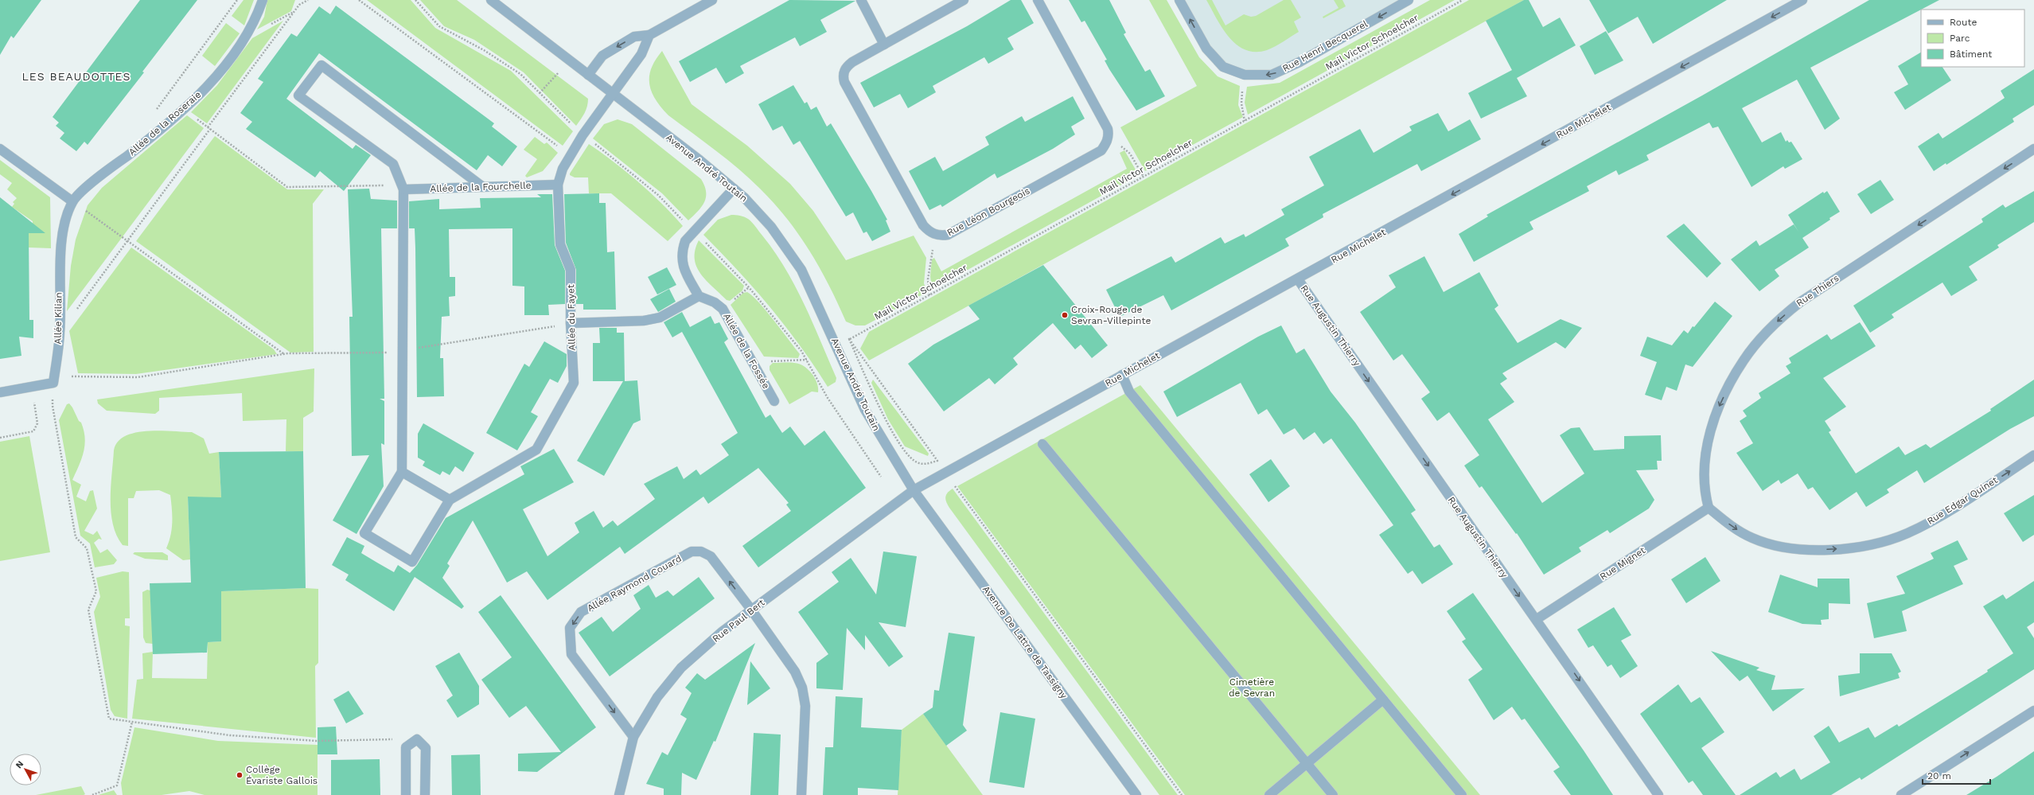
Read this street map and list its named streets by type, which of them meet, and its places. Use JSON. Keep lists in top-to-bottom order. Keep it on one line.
{"streets":{"street":["Rue Henri Becquerel","Rue Michelet","Allée de la Roseraie","Avenue André Toutain","Allée de la Fourchelle","Rue Léon Bourgeois","Rue Thiers","Allée du Fayet","Allée Kilian","Rue Augustin Thierry","Allée de la Fossée","Rue Edgar Quinet","Rue Mignet","Allée Raymond Couard","Rue Paul Bert","Avenue De Lattre de Tassigny"],"path":["Mail Victor Schoelcher"]},"crossings":[["Mail Victor Schoelcher","Avenue André Toutain"],["Rue Michelet","Avenue André Toutain"],["Rue Michelet","Rue Augustin Thierry"],["Rue Michelet","Rue Paul Bert"],["Rue Michelet","Avenue De Lattre de Tassigny"],["Allée de la Roseraie","Allée Kilian"],["Avenue André Toutain","Allée du Fayet"],["Avenue André Toutain","Rue Paul Bert"],["Avenue André Toutain","Avenue De Lattre de Tassigny"],["Allée de la Fourchelle","Allée du Fayet"],["Rue Thiers","Rue Edgar Quinet"],["Rue Thiers","Rue Mignet"],["Rue Augustin Thierry","Rue Mignet"],["Rue Edgar Quinet","Rue Mignet"],["Allée Raymond Couard","Rue Paul Bert"],["Rue Paul Bert","Avenue De Lattre de Tassigny"]],"one_way":["Rue Henri Becquerel","Rue Michelet","Rue Thiers","Rue Augustin Thierry","Rue Edgar Quinet"],"districts":["LES BEAUDOTTES"],"parks":["Cimetière de Sevran"],"places":["Croix-Rouge de Sevran-Villepinte","Collège Évariste Gallois"],"legend":["Route","Parc","Bâtiment"],"scale_bar":"20 m","north":"top left"}
